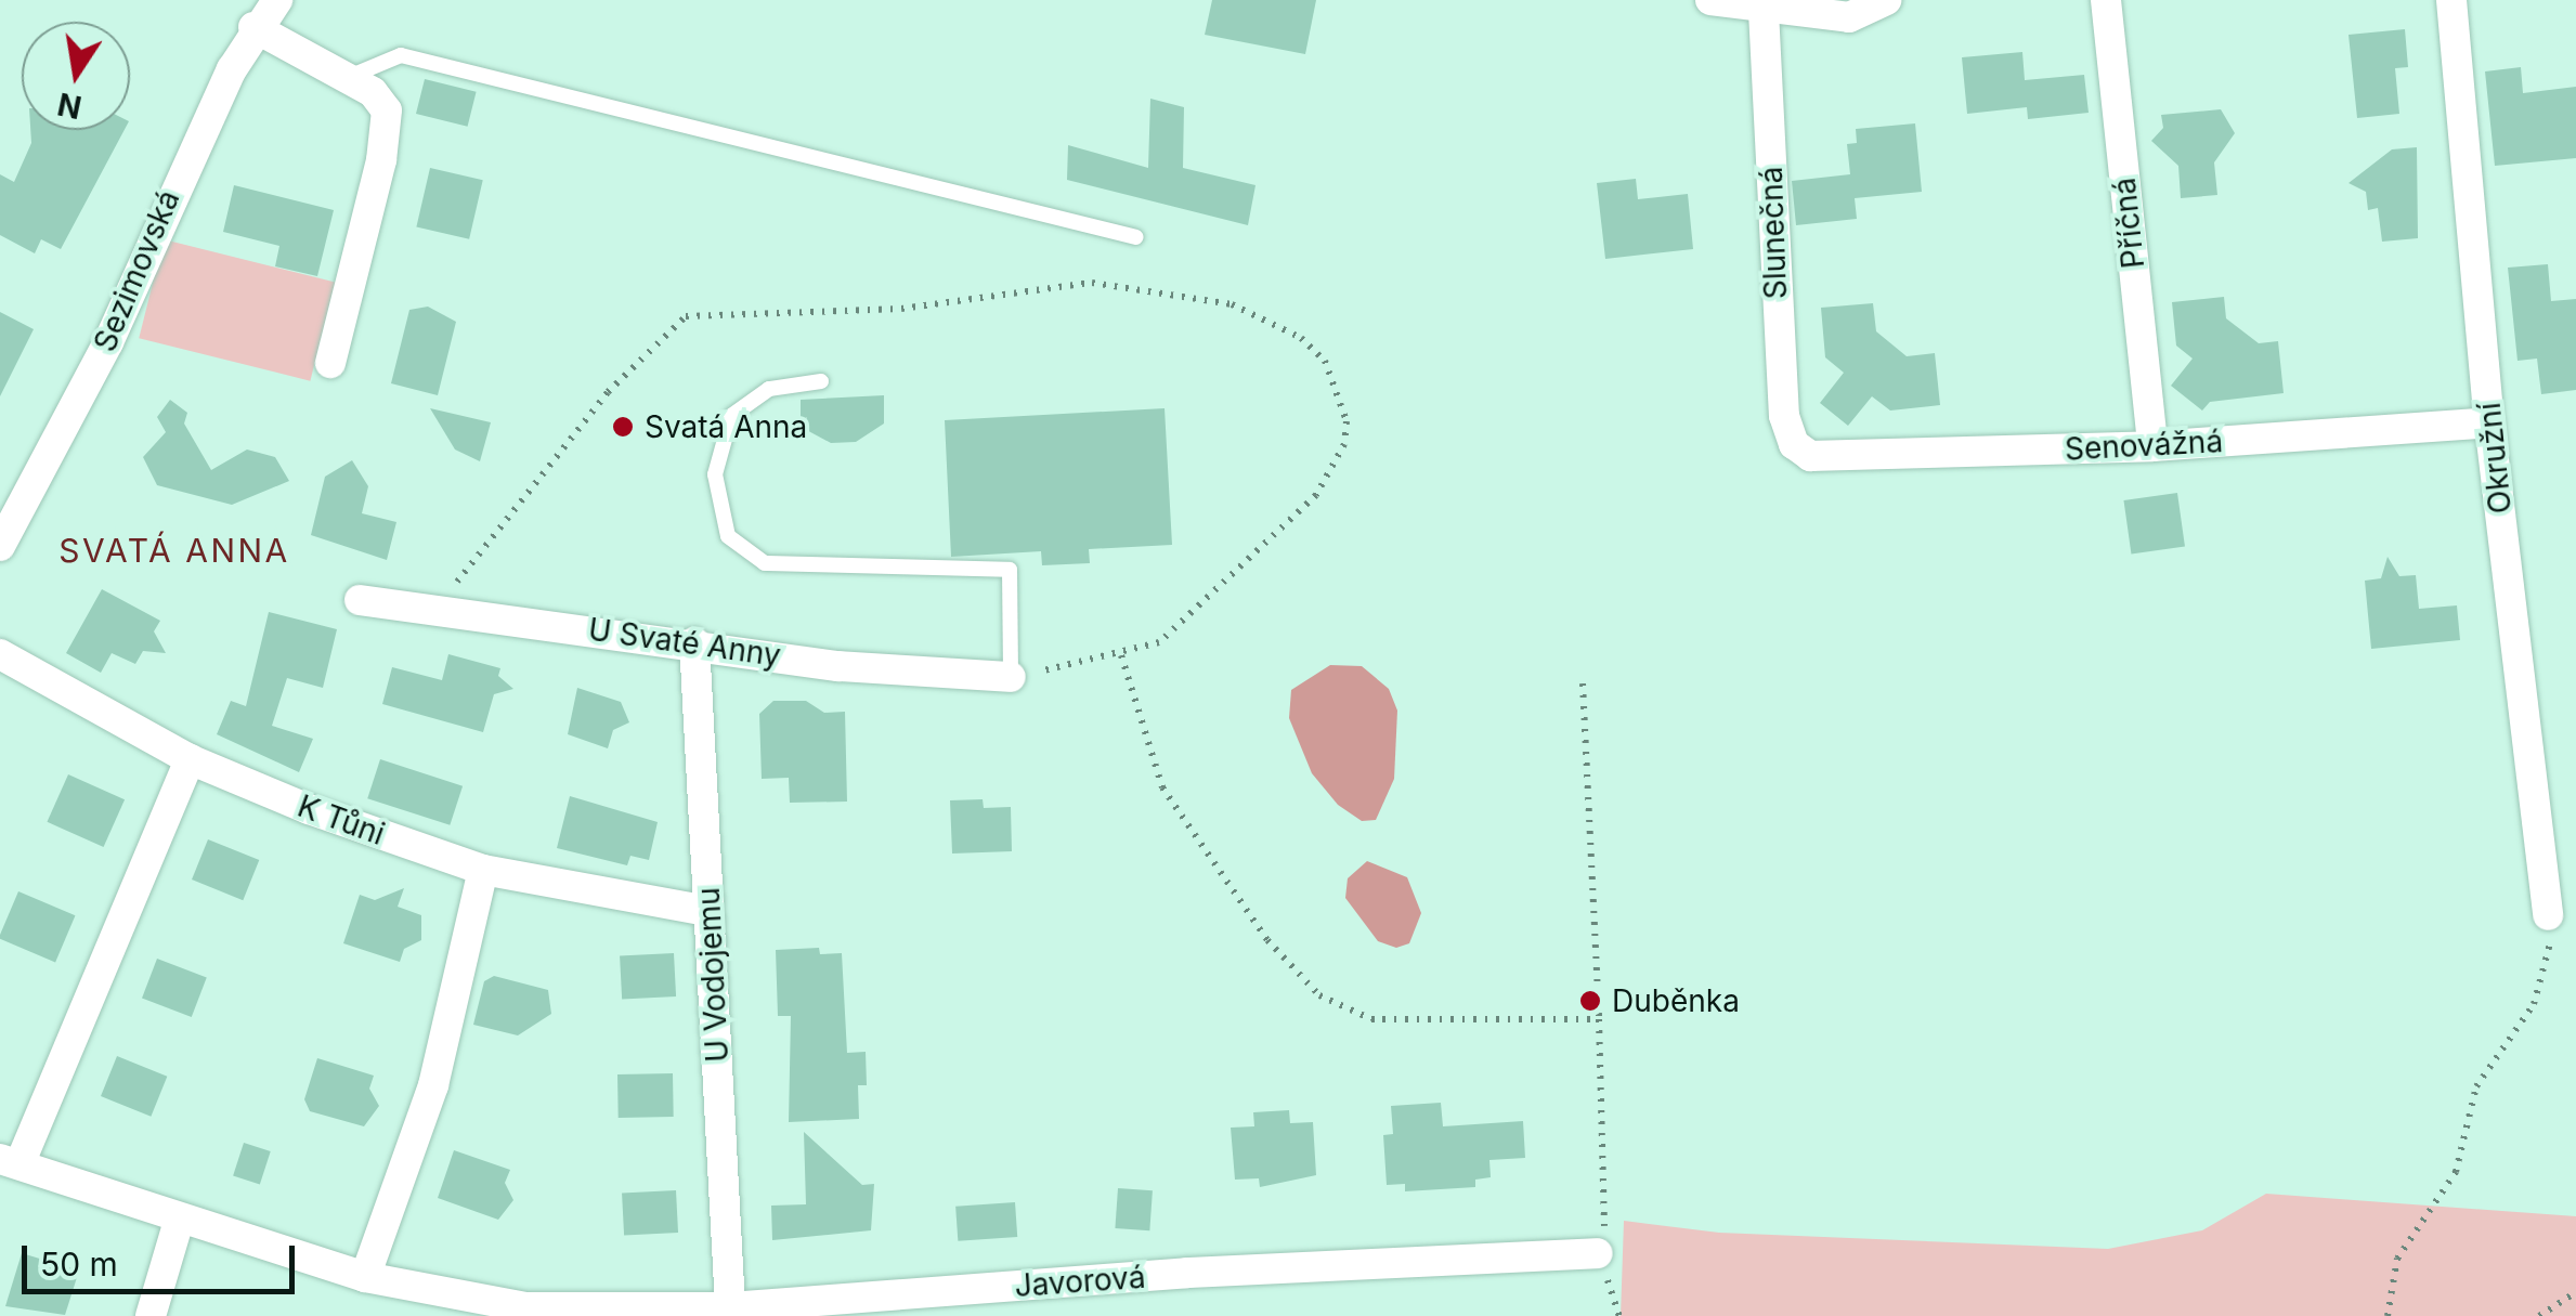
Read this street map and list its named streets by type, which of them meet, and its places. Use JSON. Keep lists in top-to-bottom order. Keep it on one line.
{"streets":{"street":["Příčná","Slunečná","Sezimovská","Senovážná","Okružní","U Svaté Anny","K Tůni","U Vodojemu","Javorová"]},"crossings":[["Příčná","Senovážná"],["Slunečná","Senovážná"],["Senovážná","Okružní"],["U Svaté Anny","U Vodojemu"],["K Tůni","U Vodojemu"],["U Vodojemu","Javorová"]],"districts":["SVATÁ ANNA"],"places":["Svatá Anna","Duběnka"],"scale_bar":"50 m","north":"bottom"}
